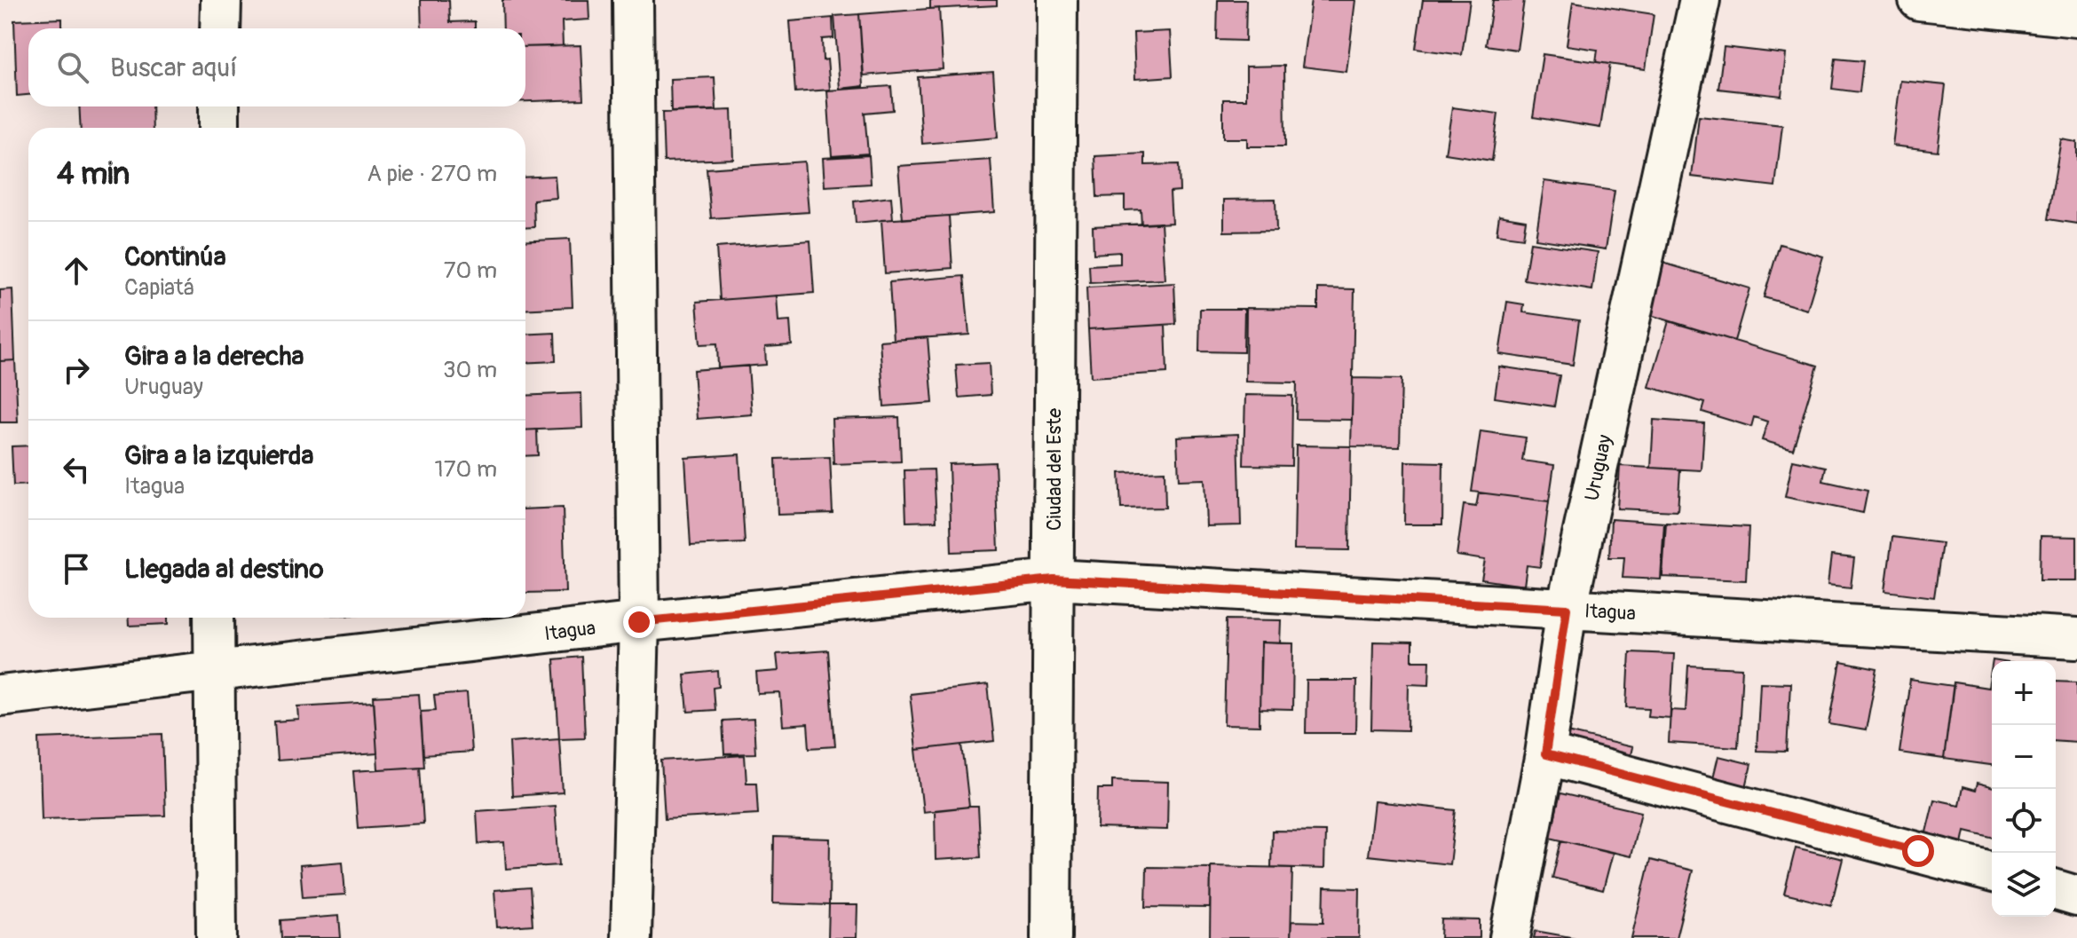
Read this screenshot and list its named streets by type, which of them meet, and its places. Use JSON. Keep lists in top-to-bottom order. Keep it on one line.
{"streets":{"street":["Uruguay","Ciudad del Este","Itagua"]},"crossings":[["Uruguay","Itagua"],["Ciudad del Este","Itagua"]],"page":{"search":"Buscar aquí","heading":["4 min","A pie · 270 m"],"list":[["Continúa","Capiatá","70 m"],["Gira a la derecha","Uruguay","30 m"],["Gira a la izquierda","Itagua","170 m"],"Llegada al destino"],"map_buttons":["+","−"]}}
